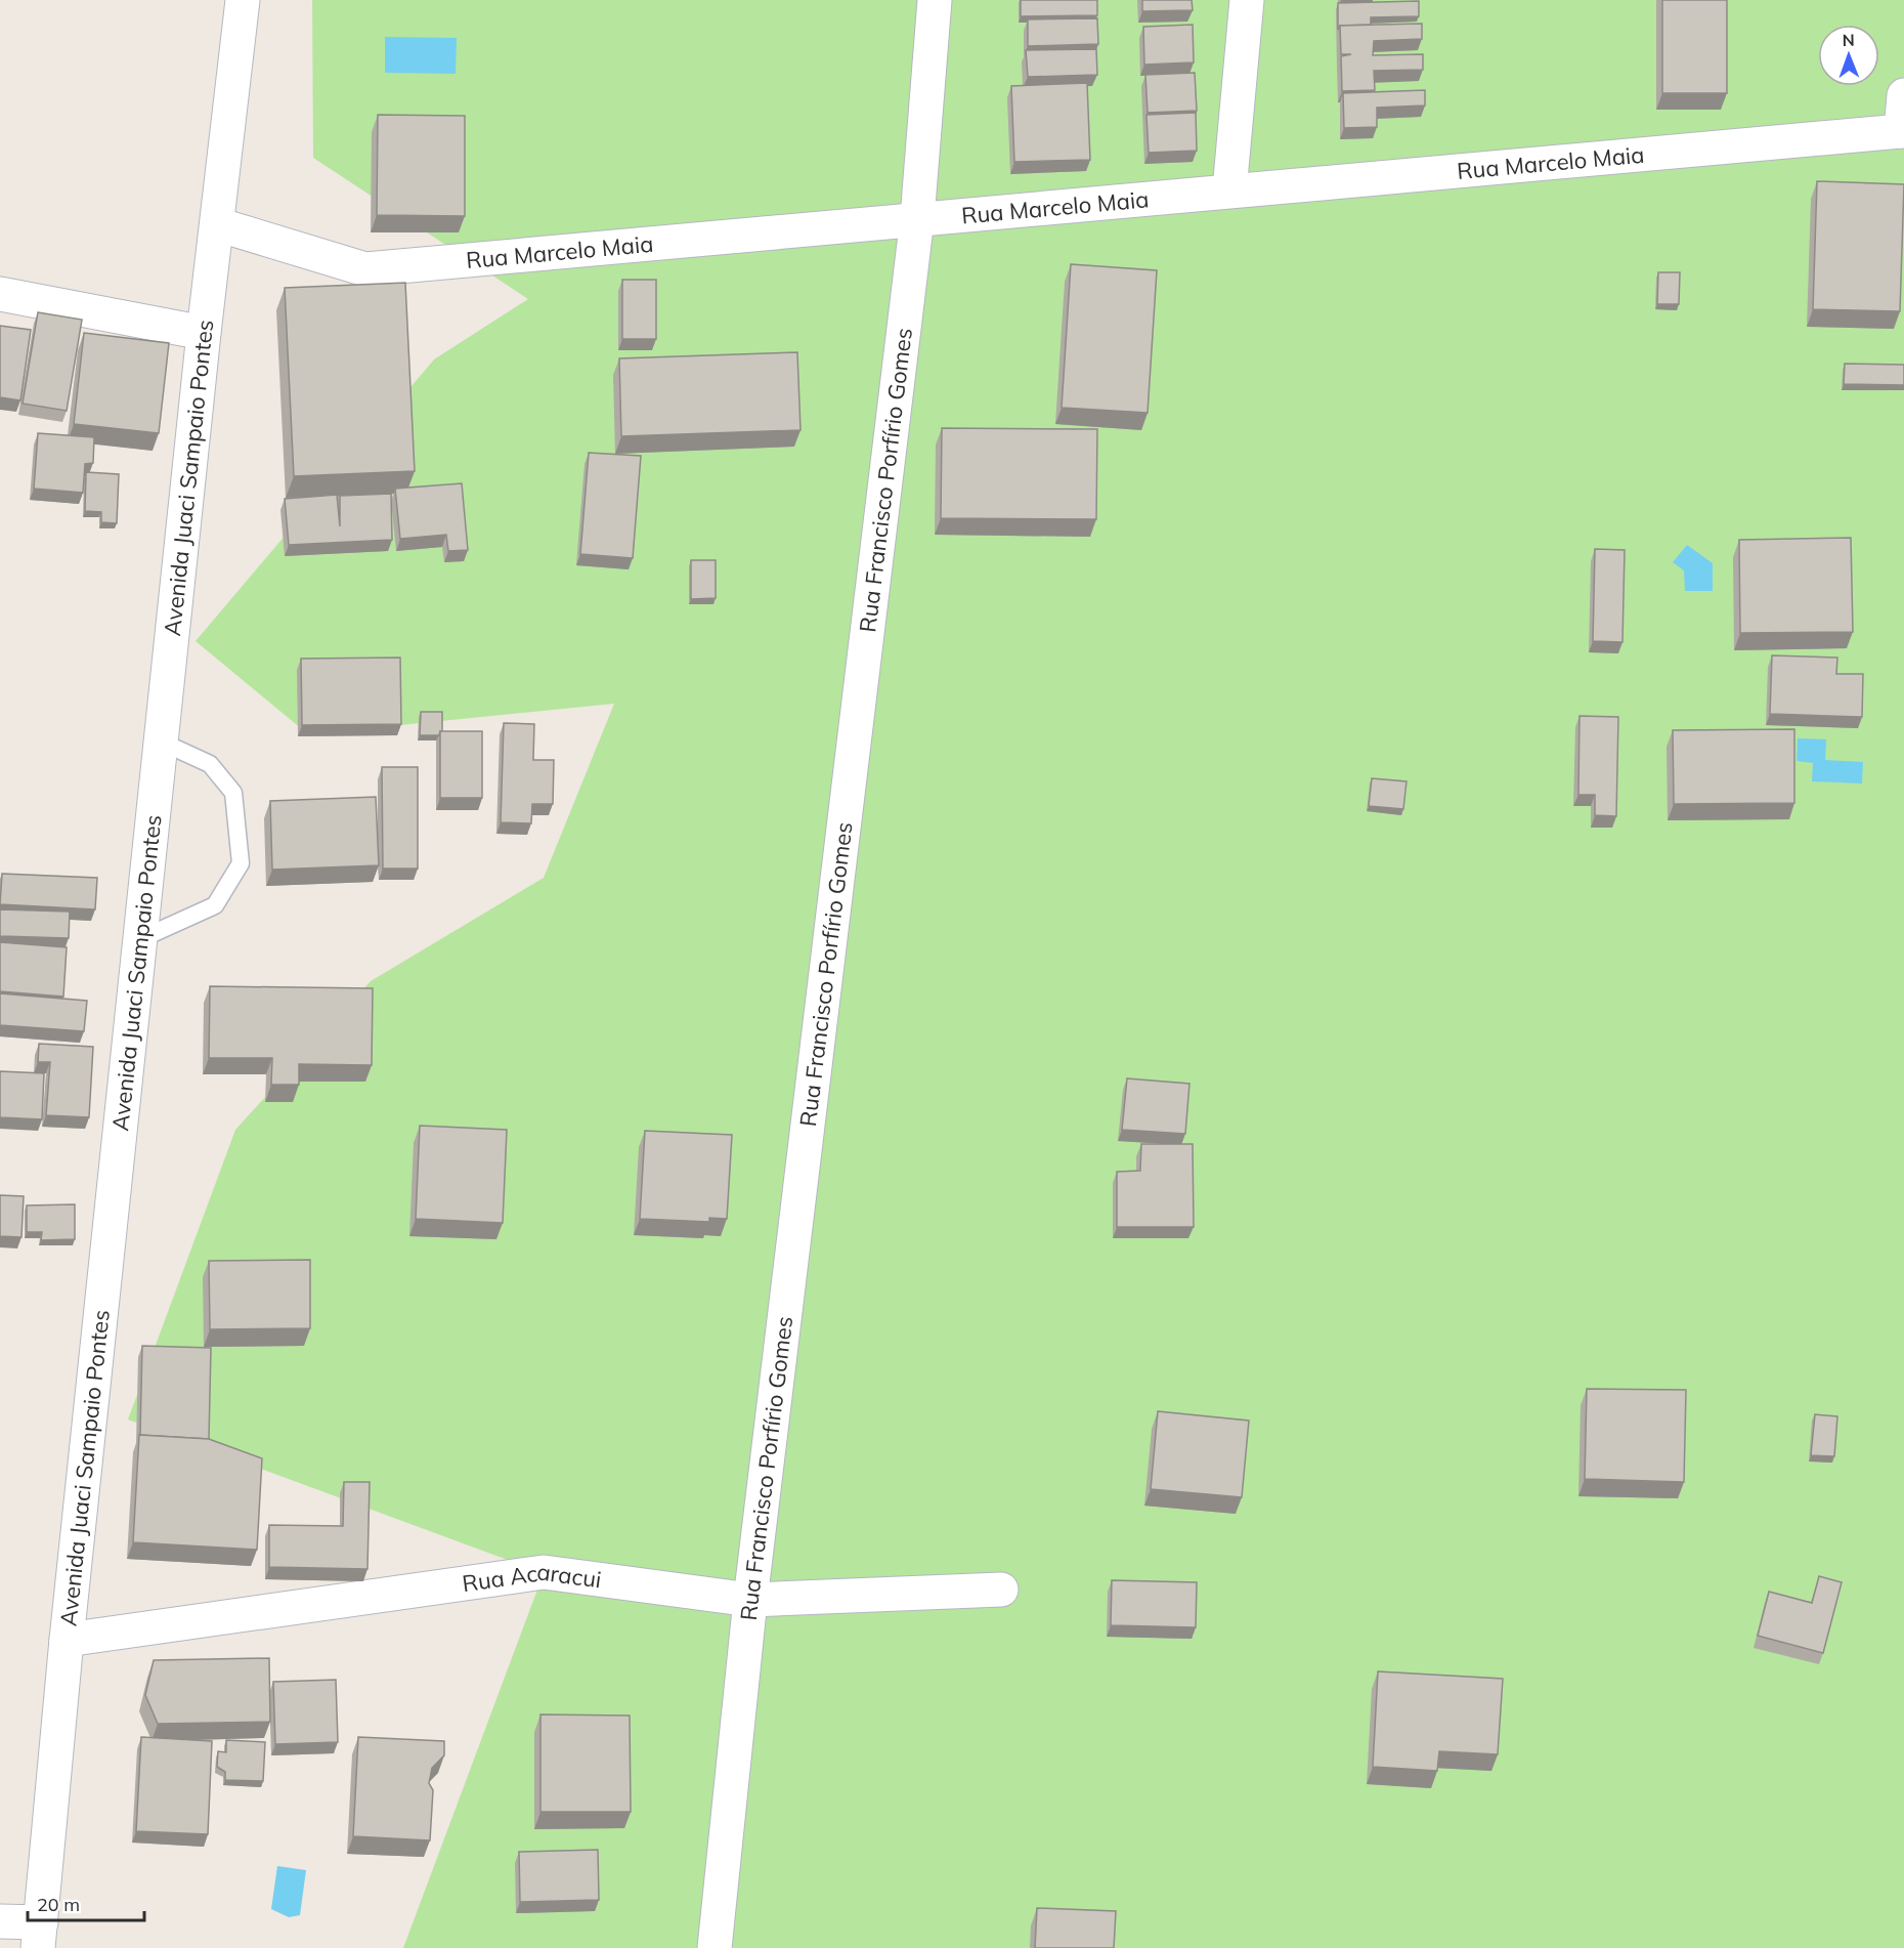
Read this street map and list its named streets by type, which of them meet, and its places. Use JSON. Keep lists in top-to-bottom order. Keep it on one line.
{"streets":{"street":["Rua Marcelo Maia","Avenida Juaci Sampaio Pontes","Rua Francisco Porfírio Gomes","Rua Acaracui"]},"crossings":[["Rua Marcelo Maia","Avenida Juaci Sampaio Pontes"],["Rua Marcelo Maia","Rua Francisco Porfírio Gomes"],["Avenida Juaci Sampaio Pontes","Rua Acaracui"],["Rua Francisco Porfírio Gomes","Rua Acaracui"]],"scale_bar":"20 m","north":"top"}
